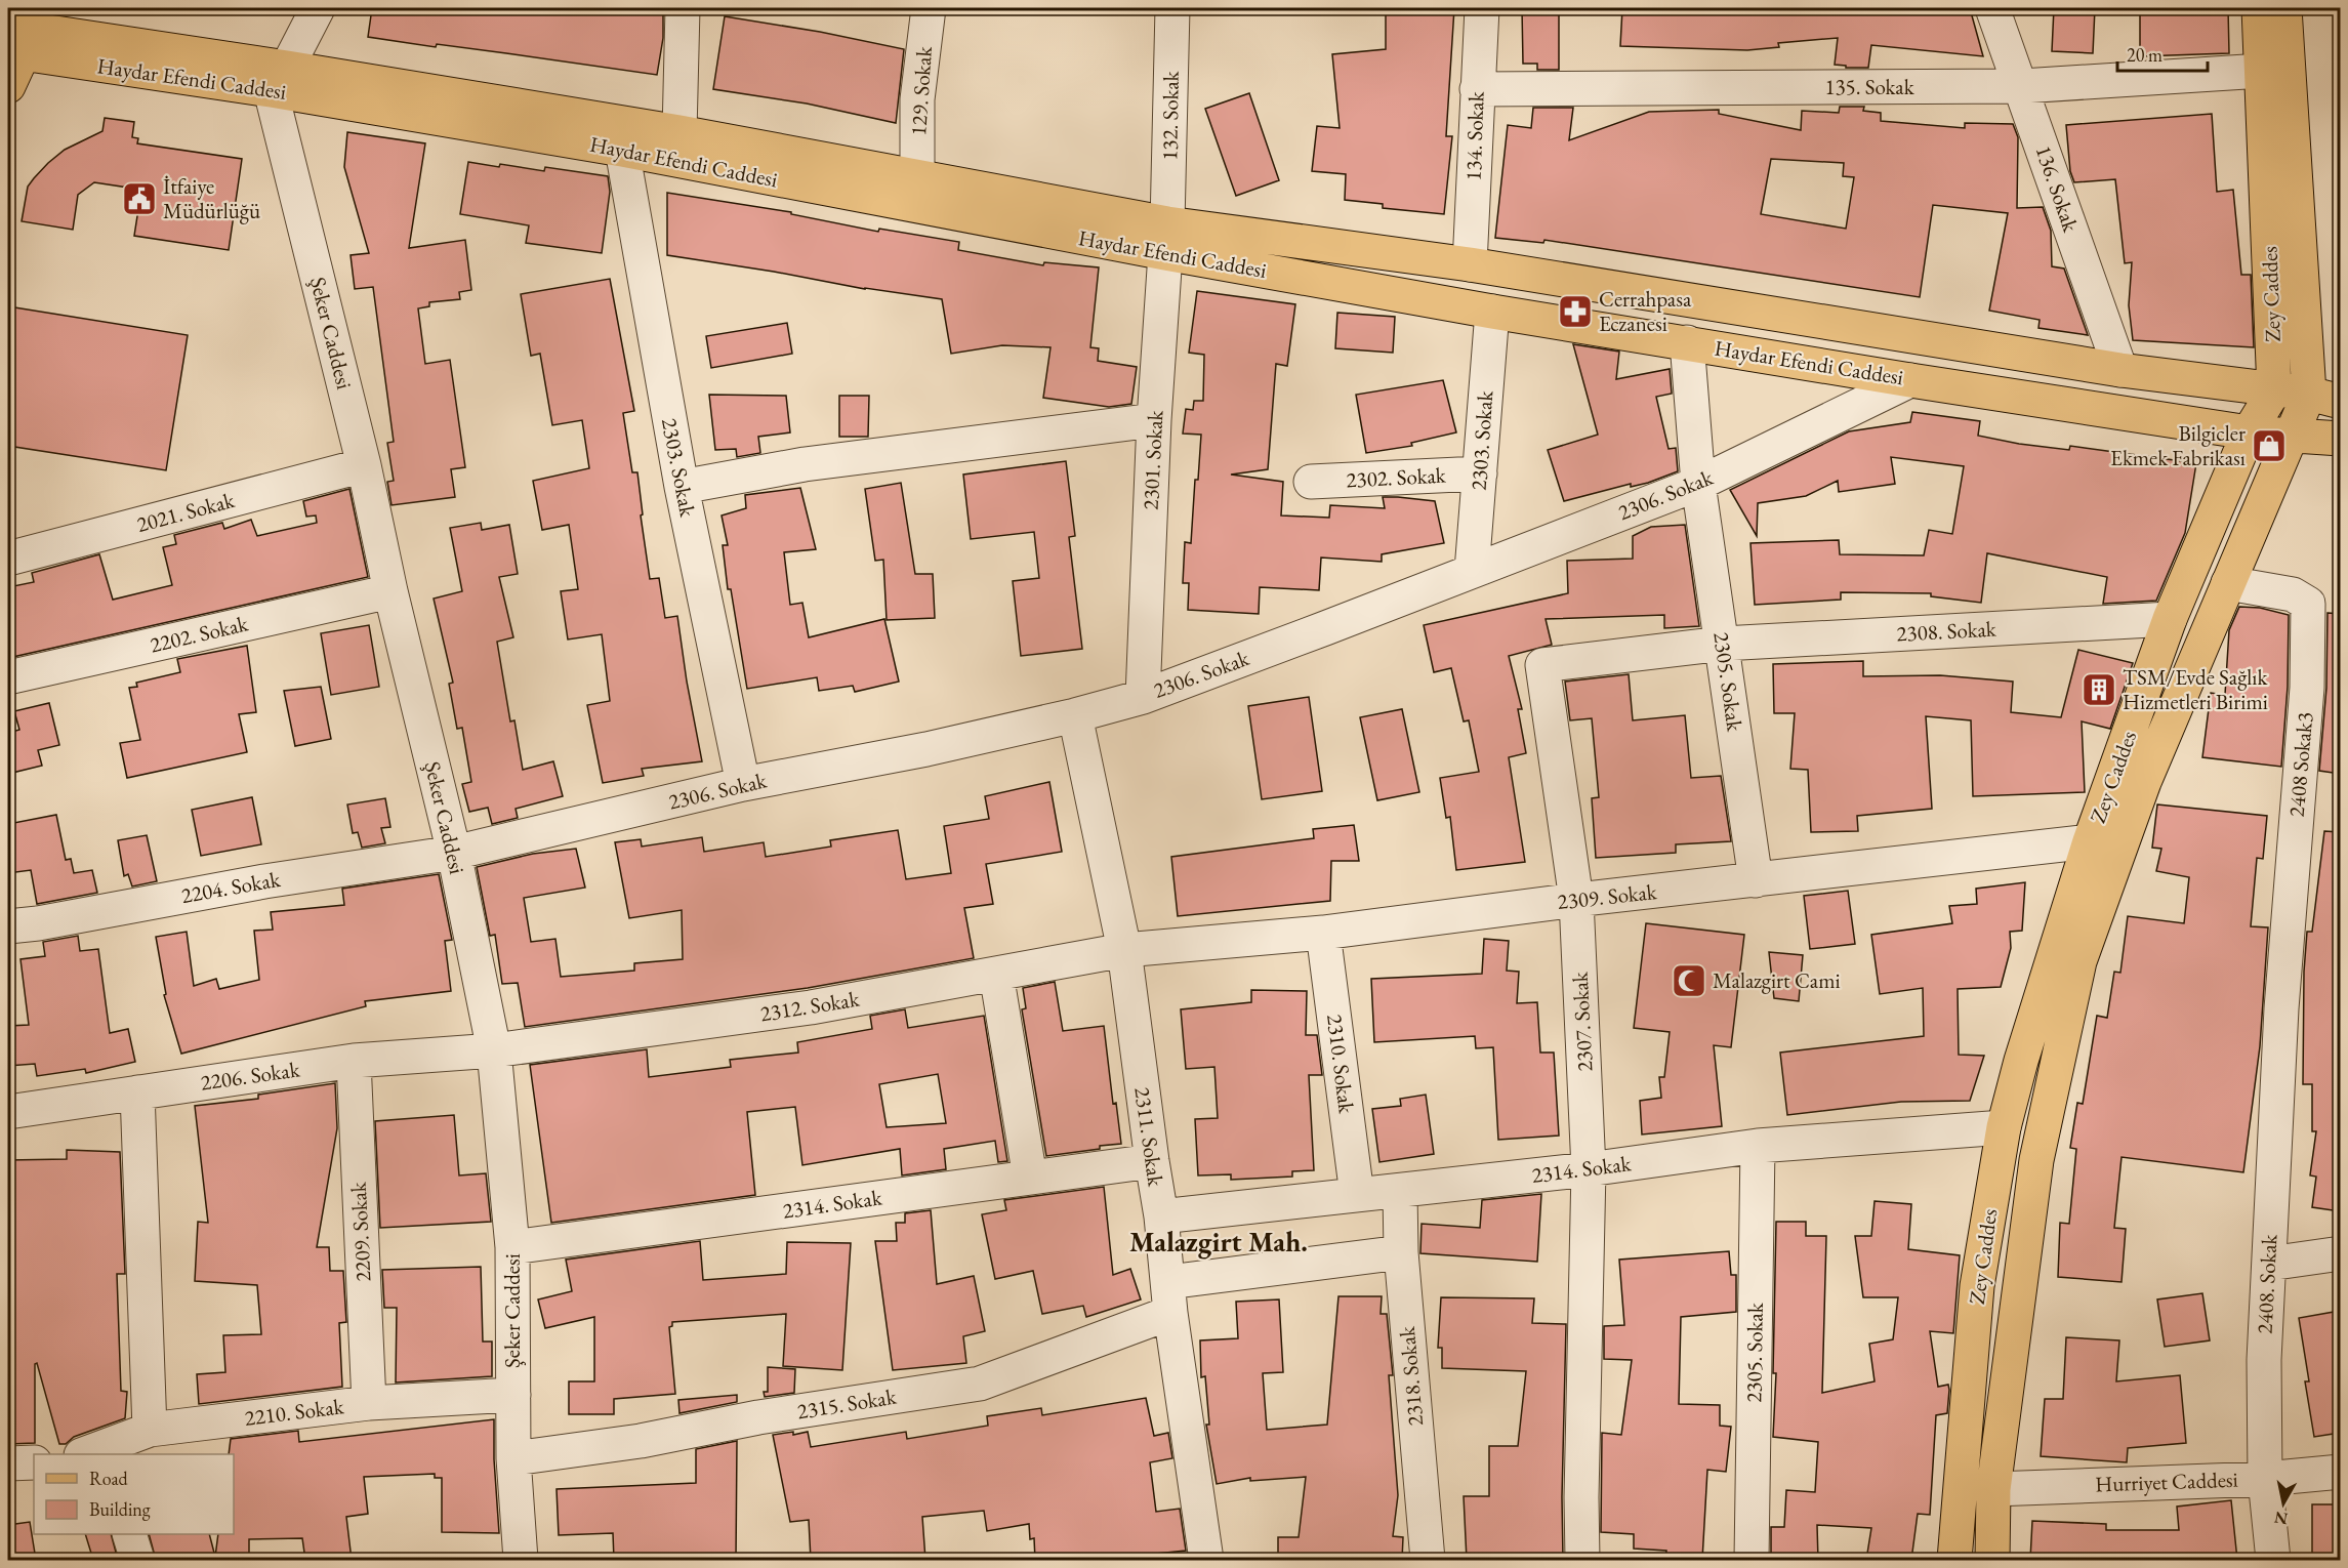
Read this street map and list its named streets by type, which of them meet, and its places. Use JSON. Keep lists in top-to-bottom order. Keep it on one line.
{"streets":{"main road":["Haydar Efendi Caddesi","Zey Caddes"],"street":["135. Sokak","129. Sokak","132. Sokak","134. Sokak","136. Sokak","Şeker Caddesi","2303. Sokak","2301. Sokak","2302. Sokak","2306. Sokak","2021. Sokak","2308. Sokak","2202. Sokak","2305. Sokak","2408 Sokak3","2204. Sokak","2309. Sokak","2312. Sokak","2307. Sokak","2310. Sokak","2206. Sokak","2311. Sokak","2314. Sokak","2209. Sokak","2408. Sokak","2318. Sokak","2315. Sokak","2210. Sokak","Hurriyet Caddesi"]},"crossings":[["Haydar Efendi Caddesi","129. Sokak"],["Haydar Efendi Caddesi","132. Sokak"],["Haydar Efendi Caddesi","134. Sokak"],["Haydar Efendi Caddesi","136. Sokak"],["Haydar Efendi Caddesi","Zey Caddes"],["Haydar Efendi Caddesi","Şeker Caddesi"],["Haydar Efendi Caddesi","2303. Sokak"],["Haydar Efendi Caddesi","2301. Sokak"],["Haydar Efendi Caddesi","2306. Sokak"],["Haydar Efendi Caddesi","2305. Sokak"],["135. Sokak","134. Sokak"],["135. Sokak","136. Sokak"],["135. Sokak","Zey Caddes"],["132. Sokak","2301. Sokak"],["Zey Caddes","2308. Sokak"],["Zey Caddes","2408 Sokak3"],["Zey Caddes","2309. Sokak"],["Zey Caddes","2314. Sokak"],["Zey Caddes","Hurriyet Caddesi"],["Şeker Caddesi","2306. Sokak"],["Şeker Caddesi","2021. Sokak"],["Şeker Caddesi","2202. Sokak"],["Şeker Caddesi","2204. Sokak"],["Şeker Caddesi","2312. Sokak"],["Şeker Caddesi","2206. Sokak"],["Şeker Caddesi","2314. Sokak"],["Şeker Caddesi","2315. Sokak"],["Şeker Caddesi","2210. Sokak"],["2303. Sokak","2302. Sokak"],["2303. Sokak","2306. Sokak"],["2301. Sokak","2306. Sokak"],["2306. Sokak","2305. Sokak"],["2306. Sokak","2204. Sokak"],["2306. Sokak","2311. Sokak"],["2308. Sokak","2305. Sokak"],["2308. Sokak","2307. Sokak"],["2305. Sokak","2309. Sokak"],["2305. Sokak","2307. Sokak"],["2305. Sokak","2314. Sokak"],["2408 Sokak3","2408. Sokak"],["2309. Sokak","2312. Sokak"],["2309. Sokak","2307. Sokak"],["2309. Sokak","2310. Sokak"],["2309. Sokak","2311. Sokak"],["2312. Sokak","2206. Sokak"],["2312. Sokak","2311. Sokak"],["2307. Sokak","2314. Sokak"],["2310. Sokak","2314. Sokak"],["2206. Sokak","2209. Sokak"],["2311. Sokak","2314. Sokak"],["2311. Sokak","2315. Sokak"],["2314. Sokak","2318. Sokak"],["2209. Sokak","2210. Sokak"],["2408. Sokak","Hurriyet Caddesi"],["2318. Sokak","2315. Sokak"]],"districts":["Malazgirt Mah."],"places":{"public building":["İtfaiye Müdürlüğü"],"pharmacy":["Cerrahpasa Eczanesi"],"shop":["Bilgicler Ekmek Fabrikası"],"building":["TSM/Evde Sağlık Hizmetleri Birimi"],"mosque":["Malazgirt Cami"]},"legend":["Road","Building"],"scale_bar":"20 m","north":"bottom"}
